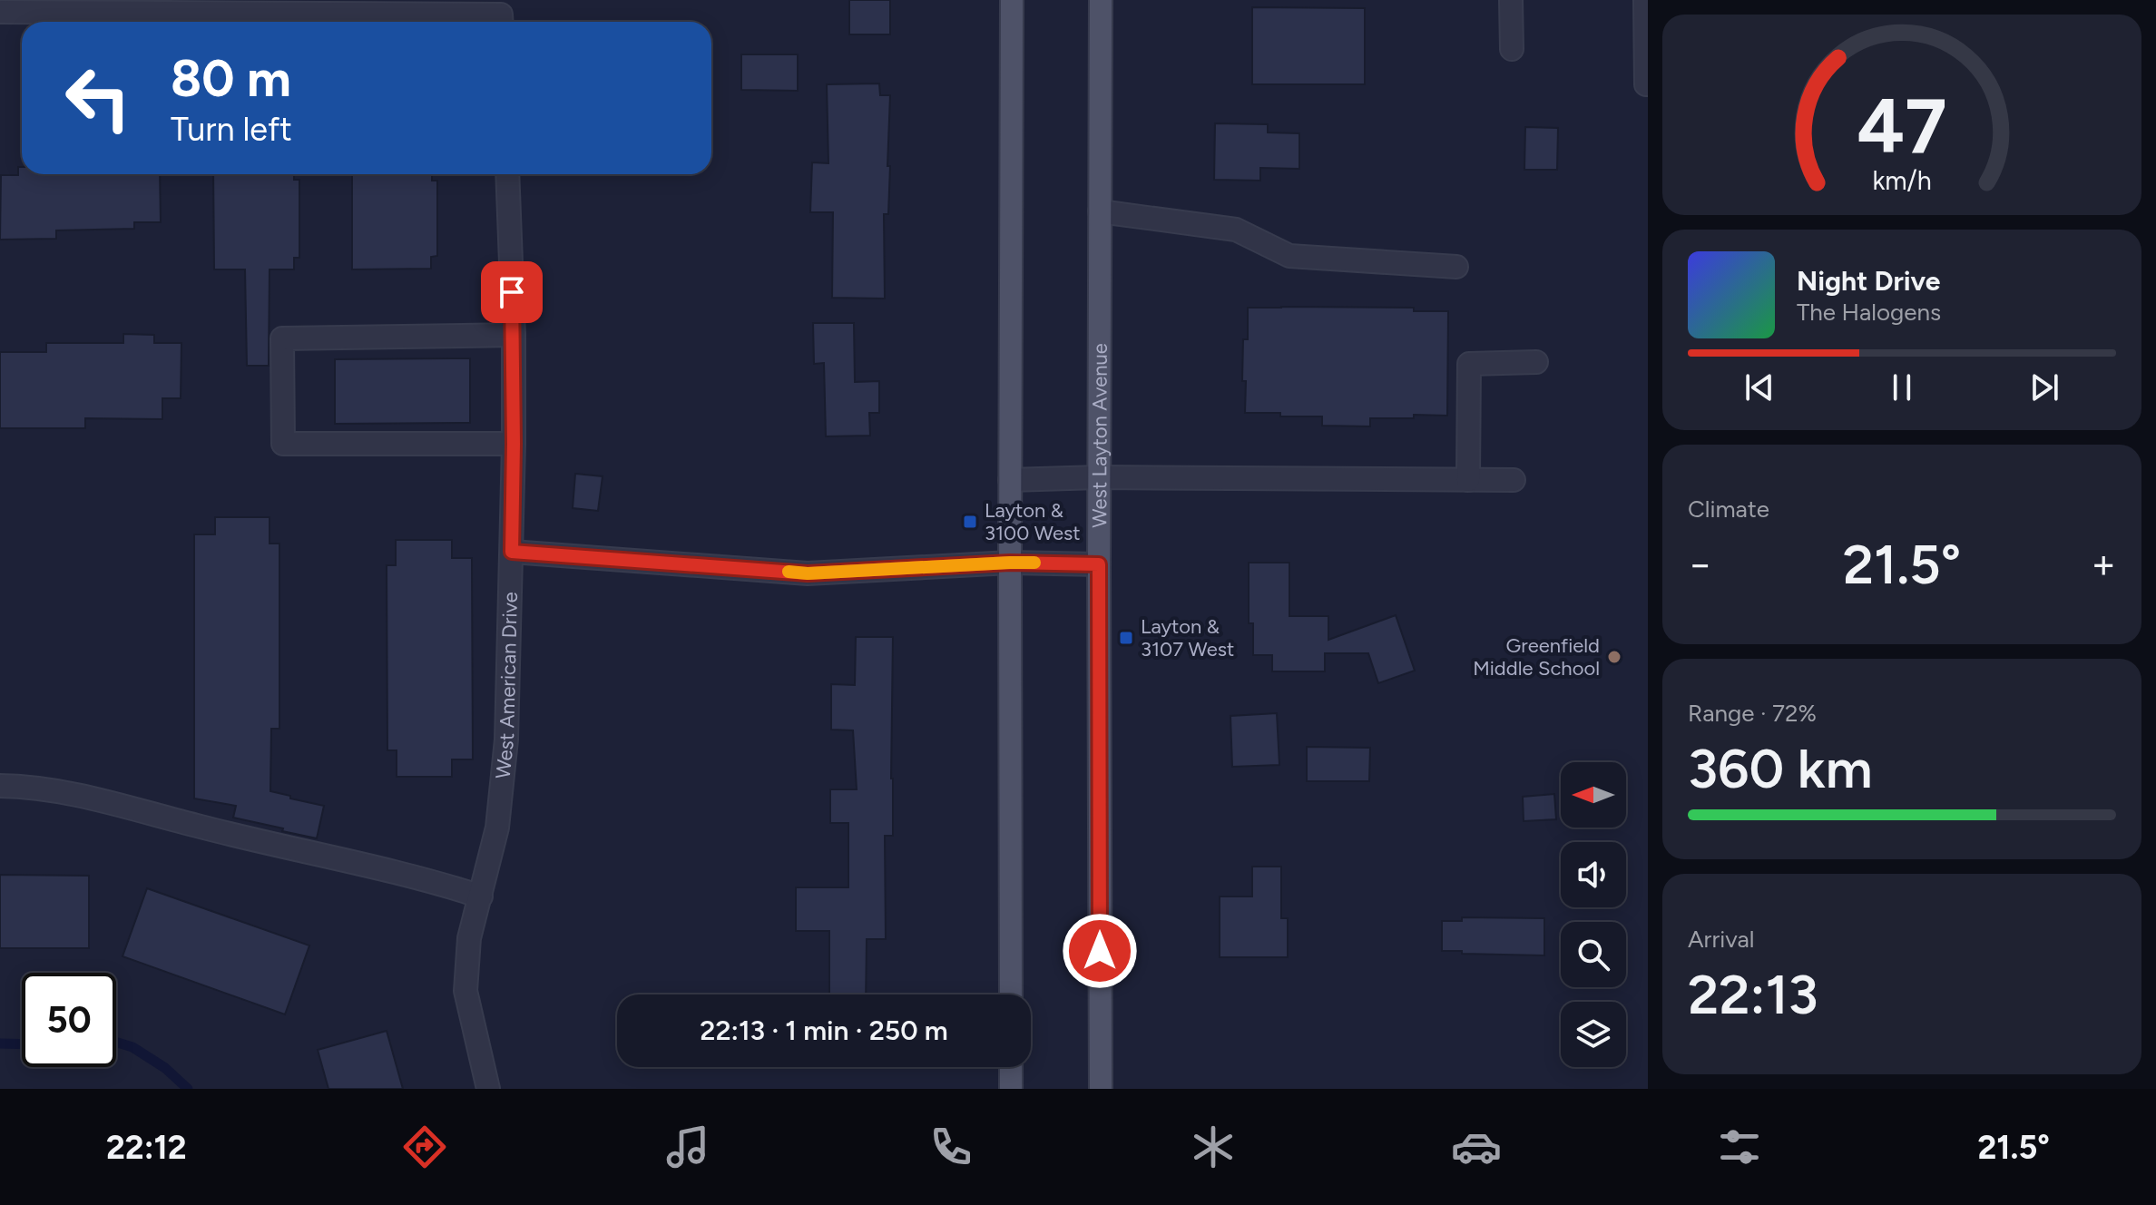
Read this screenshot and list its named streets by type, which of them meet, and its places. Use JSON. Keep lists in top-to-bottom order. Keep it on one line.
{"streets":{"main road":["West Layton Avenue"],"lane":["West American Drive"]},"places":{"transit":["Layton & 3100 West","Layton & 3107 West"],"other":["Greenfield Middle School"]},"north":"left","page":{"turn":["80 m","Turn left"],"song":["Night Drive","The Halogens"],"tile":["Climate",["Range · 72%","360 km"],["Arrival","22:13"]],"heat":["−","21.5°","+"],"limit":"50","trip":"22:13 · 1 min · 250 m","tabs":["22:12","21.5°"],"gauge":["47","km/h"]}}
